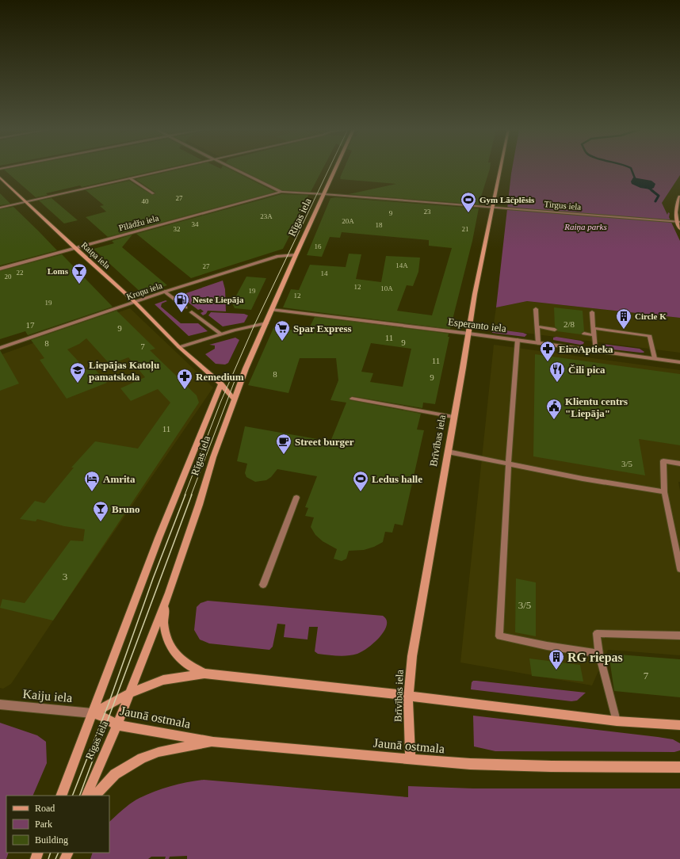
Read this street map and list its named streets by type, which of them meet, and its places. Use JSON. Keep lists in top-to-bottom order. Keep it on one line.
{"streets":{"main road":["Rīgas iela","Raiņa iela","Brīvības iela","Jaunā ostmala"],"street":["Tirgus iela","Pīlādžu iela","Kroņu iela","Esperanto iela","Kaiju iela"]},"crossings":[["Tirgus iela","Rīgas iela"],["Tirgus iela","Pīlādžu iela"],["Tirgus iela","Brīvības iela"],["Rīgas iela","Raiņa iela"],["Rīgas iela","Kroņu iela"],["Rīgas iela","Esperanto iela"],["Rīgas iela","Kaiju iela"],["Rīgas iela","Jaunā ostmala"],["Pīlādžu iela","Raiņa iela"],["Raiņa iela","Kroņu iela"],["Esperanto iela","Brīvības iela"],["Brīvības iela","Jaunā ostmala"],["Kaiju iela","Jaunā ostmala"]],"parks":["Raiņa parks"],"places":{"sports":["Gym Lāčplēsis","Ledus halle"],"bar":["Loms","Bruno"],"fuel station":["Neste Liepāja"],"building":["Circle K","RG riepas"],"supermarket":["Spar Express"],"pharmacy":["EiroAptieka","Remedium"],"restaurant":["Čili pica"],"school or university":["Liepājas Katoļu pamatskola"],"public building":["Klientu centrs \"Liepāja\""],"cafe":["Street burger"],"hotel":["Amrita"]},"house_numbers":["27","40","23","9","23A","20A","34","18","32","21","16","14A","27","22","14","20","12","10A","19","12","19","2/8","17","9","11","9","8","7","11","8","9","11","3/5","3","3/5","7"],"legend":["Road","Park","Building"]}
